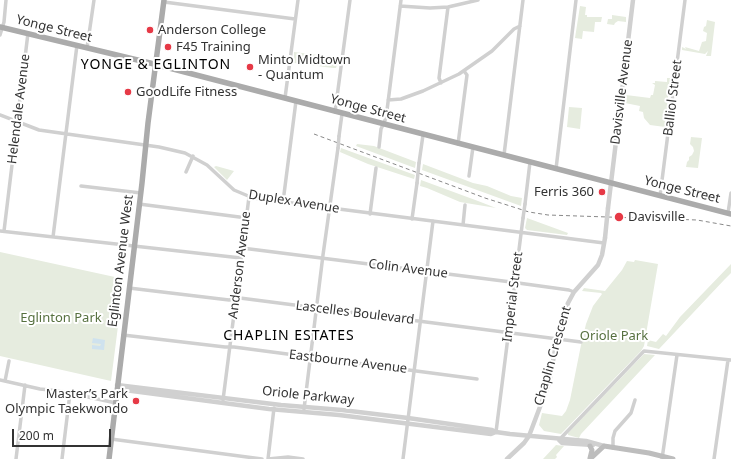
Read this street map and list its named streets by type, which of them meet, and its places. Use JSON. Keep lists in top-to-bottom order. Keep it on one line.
{"streets":{"main road":["Yonge Street","Eglinton Avenue West","Oriole Parkway"],"street":["Davisville Avenue","Balliol Street","Helendale Avenue","Duplex Avenue","Anderson Avenue","Colin Avenue","Imperial Street","Lascelles Boulevard","Chaplin Crescent","Eastbourne Avenue"]},"crossings":[["Yonge Street","Davisville Avenue"],["Yonge Street","Balliol Street"],["Yonge Street","Helendale Avenue"],["Yonge Street","Eglinton Avenue West"],["Yonge Street","Imperial Street"],["Yonge Street","Chaplin Crescent"],["Davisville Avenue","Chaplin Crescent"],["Helendale Avenue","Duplex Avenue"],["Duplex Avenue","Eglinton Avenue West"],["Duplex Avenue","Anderson Avenue"],["Duplex Avenue","Imperial Street"],["Duplex Avenue","Chaplin Crescent"],["Eglinton Avenue West","Lascelles Boulevard"],["Eglinton Avenue West","Eastbourne Avenue"],["Eglinton Avenue West","Oriole Parkway"],["Anderson Avenue","Colin Avenue"],["Anderson Avenue","Lascelles Boulevard"],["Anderson Avenue","Eastbourne Avenue"],["Anderson Avenue","Oriole Parkway"],["Colin Avenue","Imperial Street"],["Colin Avenue","Chaplin Crescent"],["Imperial Street","Lascelles Boulevard"],["Imperial Street","Oriole Parkway"],["Lascelles Boulevard","Chaplin Crescent"],["Chaplin Crescent","Oriole Parkway"]],"districts":["YONGE & EGLINTON","CHAPLIN ESTATES"],"parks":["Eglinton Park","Oriole Park"],"places":["Anderson College","F45 Training","Minto Midtown - Quantum","GoodLife Fitness","Ferris 360","Davisville","Master’s Park Olympic Taekwondo"],"scale_bar":"200 m"}
